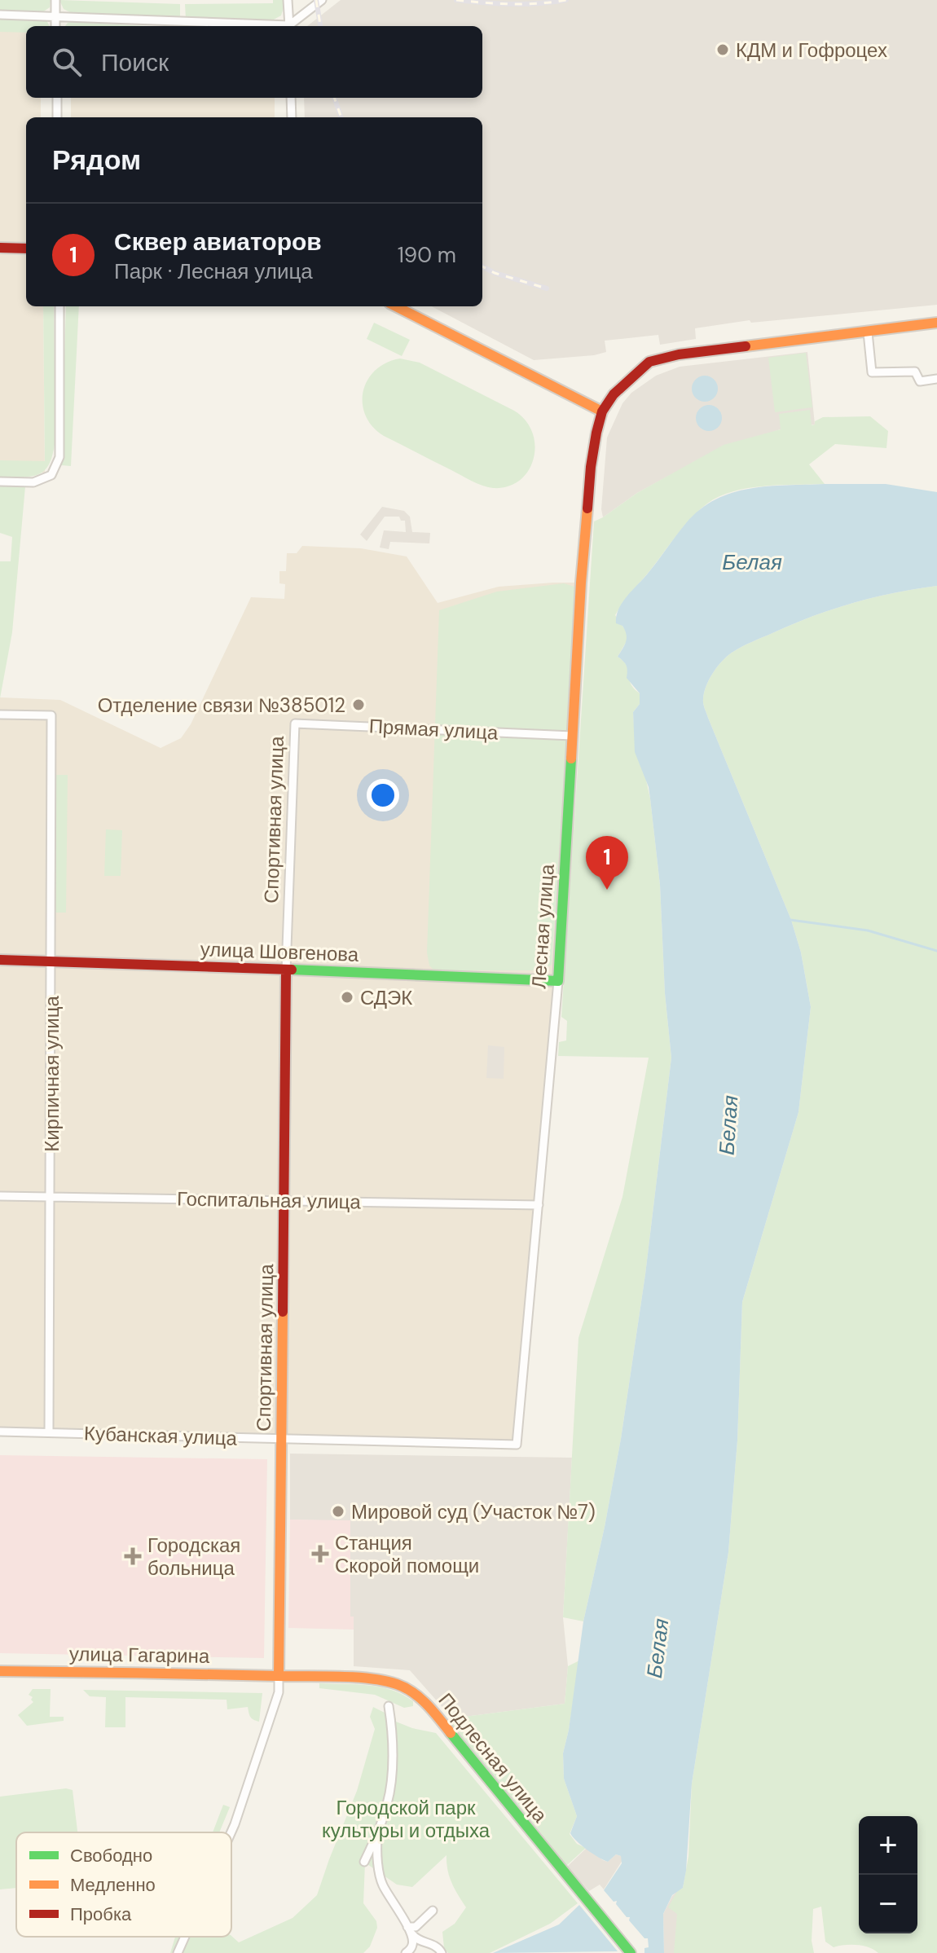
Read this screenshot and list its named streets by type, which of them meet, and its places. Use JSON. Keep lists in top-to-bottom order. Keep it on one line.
{"streets":{"main road":["Спортивная улица","Лесная улица","улица Шовгенова","улица Гагарина","Подлесная улица"],"street":["Прямая улица","Кирпичная улица","Госпитальная улица","Кубанская улица"]},"crossings":[["Прямая улица","Спортивная улица"],["Прямая улица","Лесная улица"],["Спортивная улица","улица Шовгенова"],["Спортивная улица","Госпитальная улица"],["Спортивная улица","Кубанская улица"],["Спортивная улица","улица Гагарина"],["Спортивная улица","Подлесная улица"],["Лесная улица","улица Шовгенова"],["Лесная улица","Госпитальная улица"],["Лесная улица","Кубанская улица"],["улица Шовгенова","Кирпичная улица"],["Кирпичная улица","Госпитальная улица"],["Кирпичная улица","Кубанская улица"],["улица Гагарина","Подлесная улица"]],"water":["Белая"],"parks":["Городской парк культуры и отдыха"],"places":{"other":["КДМ и Гофроцех","Отделение связи №385012","СДЭК","Мировой суд (Участок №7)"],"health":["Станция Скорой помощи","Городская больница"]},"legend":["Свободно","Медленно","Пробка"],"page":{"search":"Поиск","heading":"Рядом","list":[{"mark":"1","name":"Сквер авиаторов","note":"Парк · Лесная улица","value":"190 m"}],"pins":"1","map_buttons":["+","−"]}}
